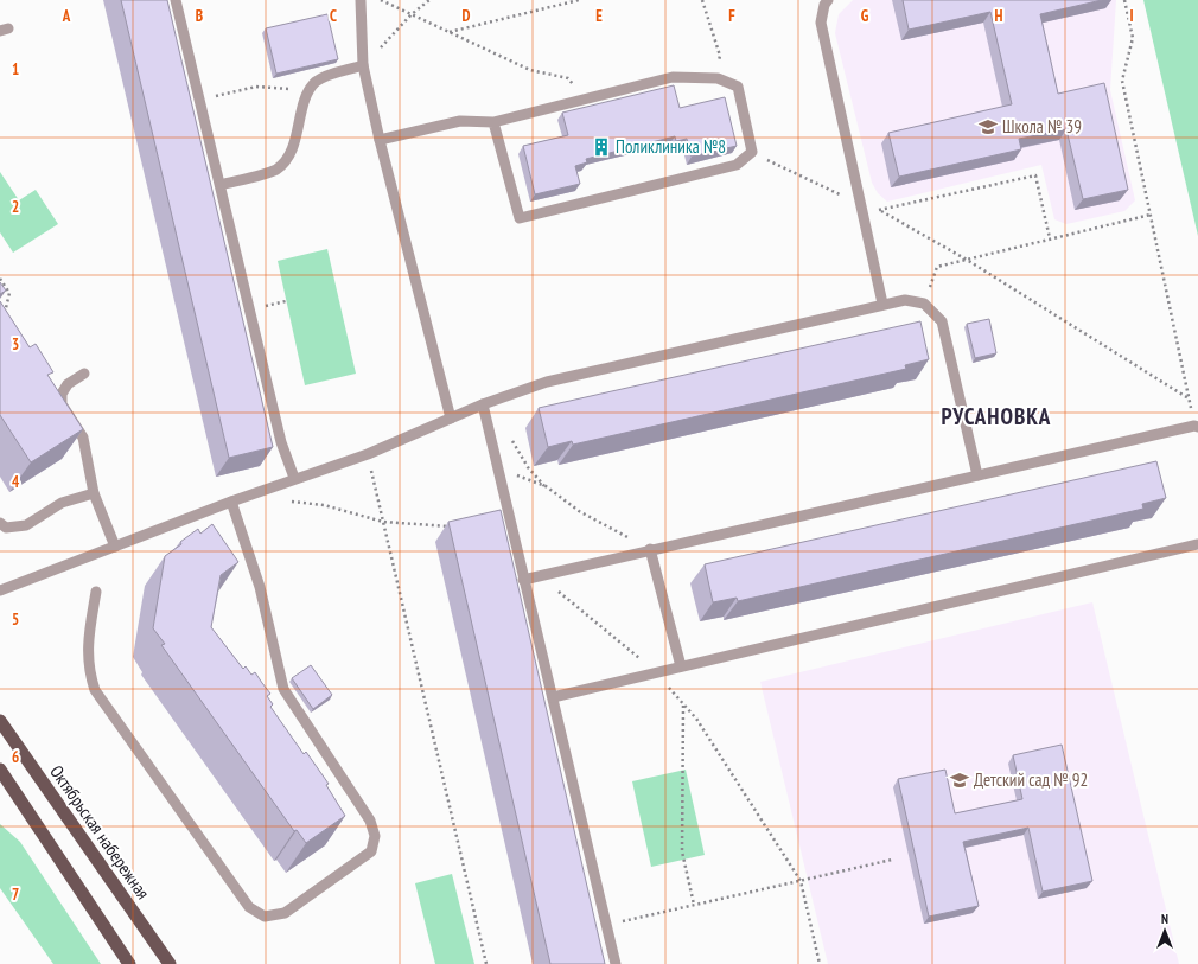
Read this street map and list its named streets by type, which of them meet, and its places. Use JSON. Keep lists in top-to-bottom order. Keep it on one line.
{"streets":{"main road":["Октябрьская набережная"]},"districts":["РУСАНОВКА"],"places":{"school or university":["Школа № 39","Детский сад № 92"],"building":["Поликлиника №8"]},"north":"top","grid":{"columns":["A","B","C","D","E","F","G","H","I"],"rows":["1","2","3","4","5","6","7"]}}
